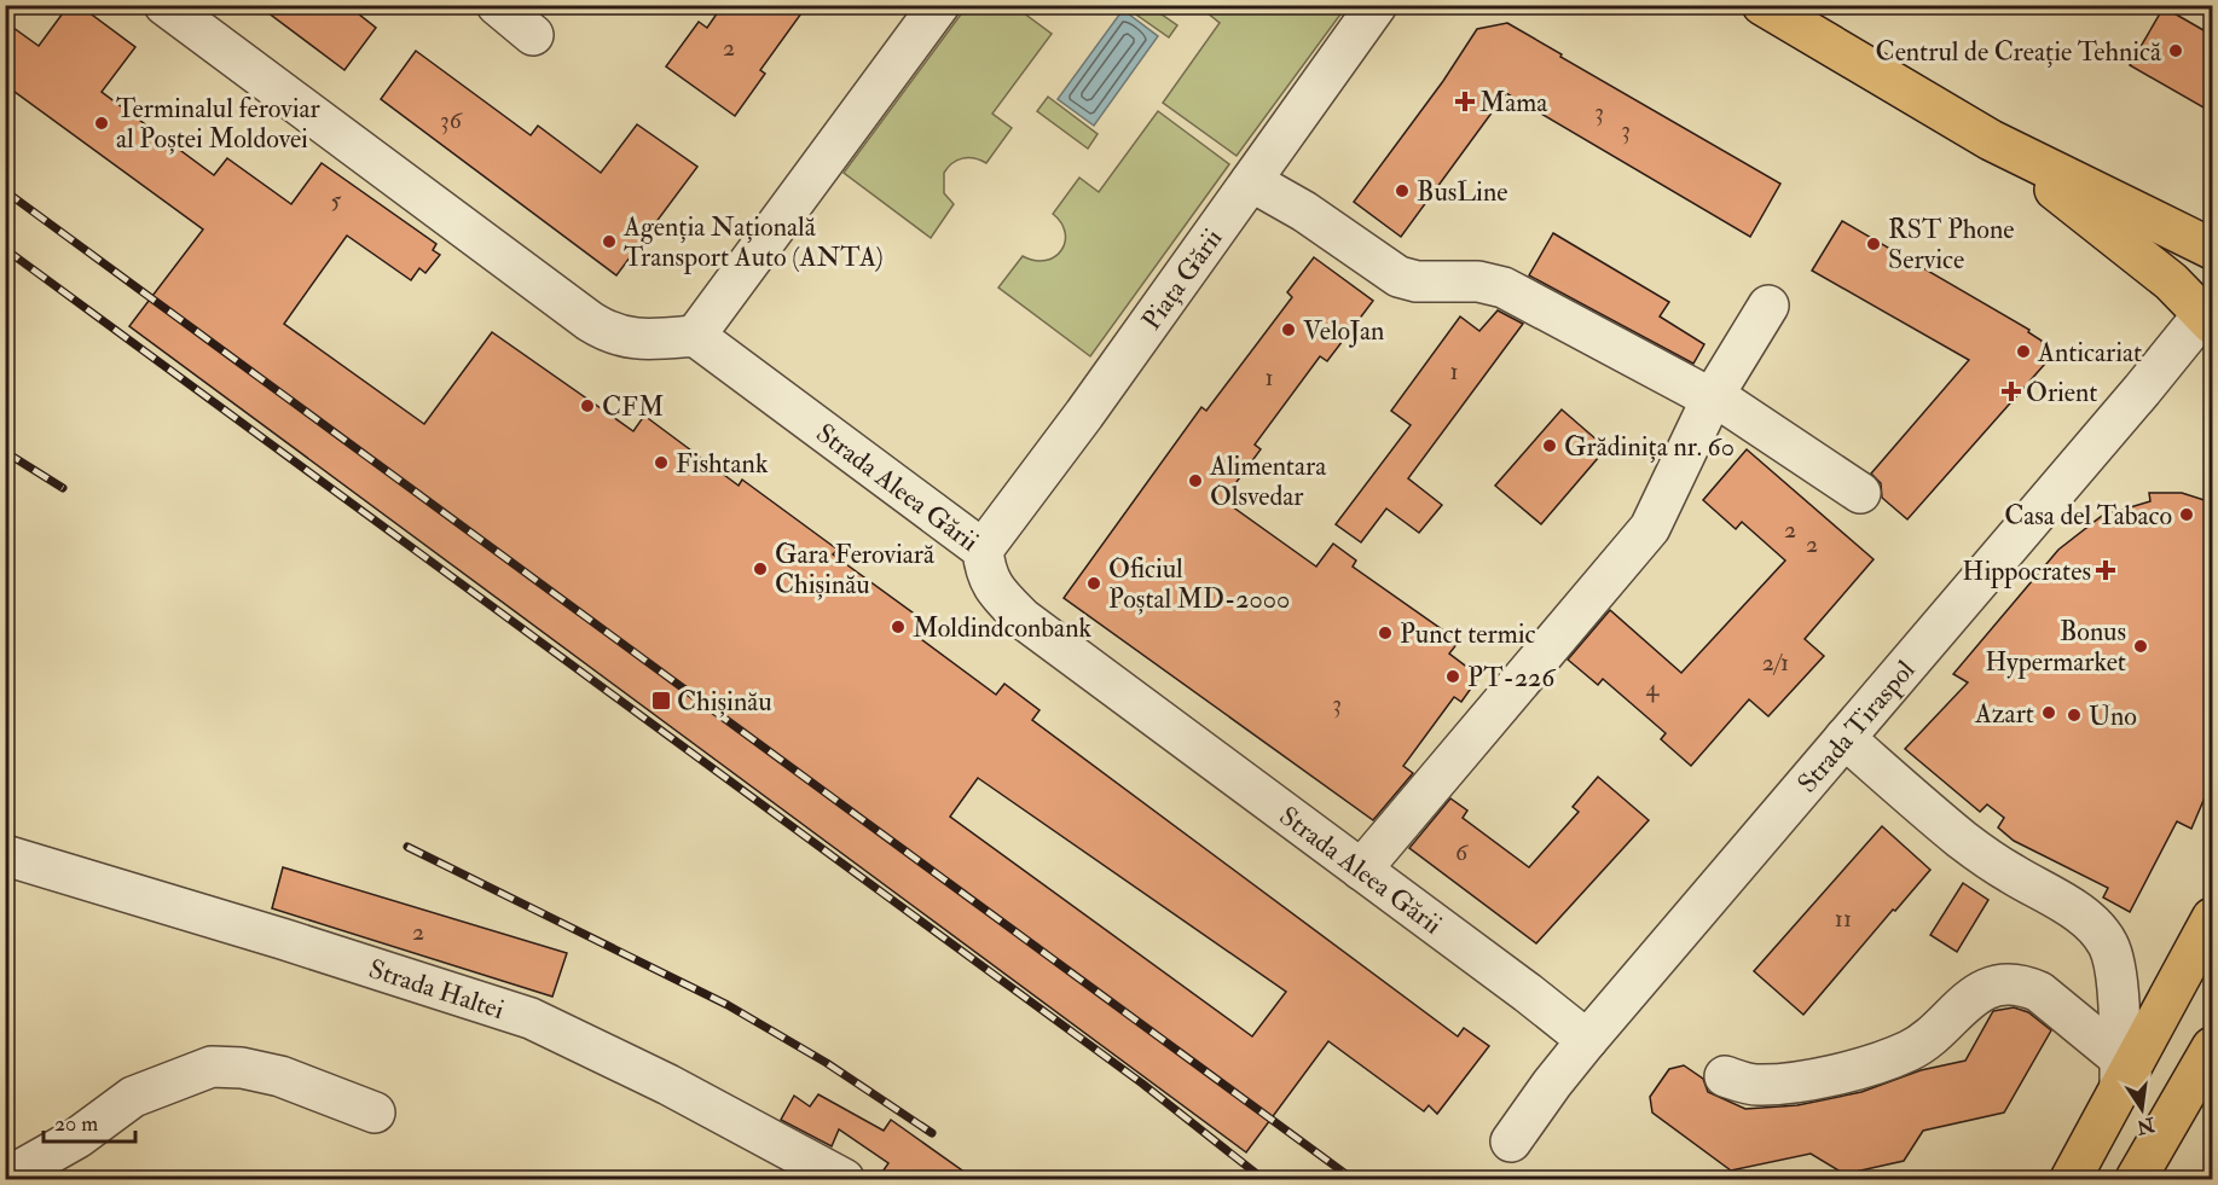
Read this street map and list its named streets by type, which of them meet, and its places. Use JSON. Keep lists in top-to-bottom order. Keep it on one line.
{"streets":{"street":["Piața Gării","Strada Aleea Gării","Strada Tiraspol","Strada Haltei"]},"crossings":[["Piața Gării","Strada Aleea Gării"],["Strada Aleea Gării","Strada Tiraspol"]],"places":{"other":["Centrul de Creație Tehnică","Terminalul feroviar al Poștei Moldovei","BusLine","Agenția Națională Transport Auto (ANTA)","RST Phone Service","VeloJan","Anticariat","CFM","Grădinița nr. 60","Fishtank","Alimentara Olsvedar","Casa del Tabaco","Gara Feroviară Chișinău","Oficiul Poștal MD-2000","Moldindconbank","Punct termic","Bonus Hypermarket","PT-226","Azart","Uno"],"health":["Mama","Orient","Hippocrates"],"transit":["Chișinău"]},"house_numbers":["2","3","36","3","5","1","1","2","2","2/1","4","3","6","11","2"],"scale_bar":"20 m","north":"bottom"}
